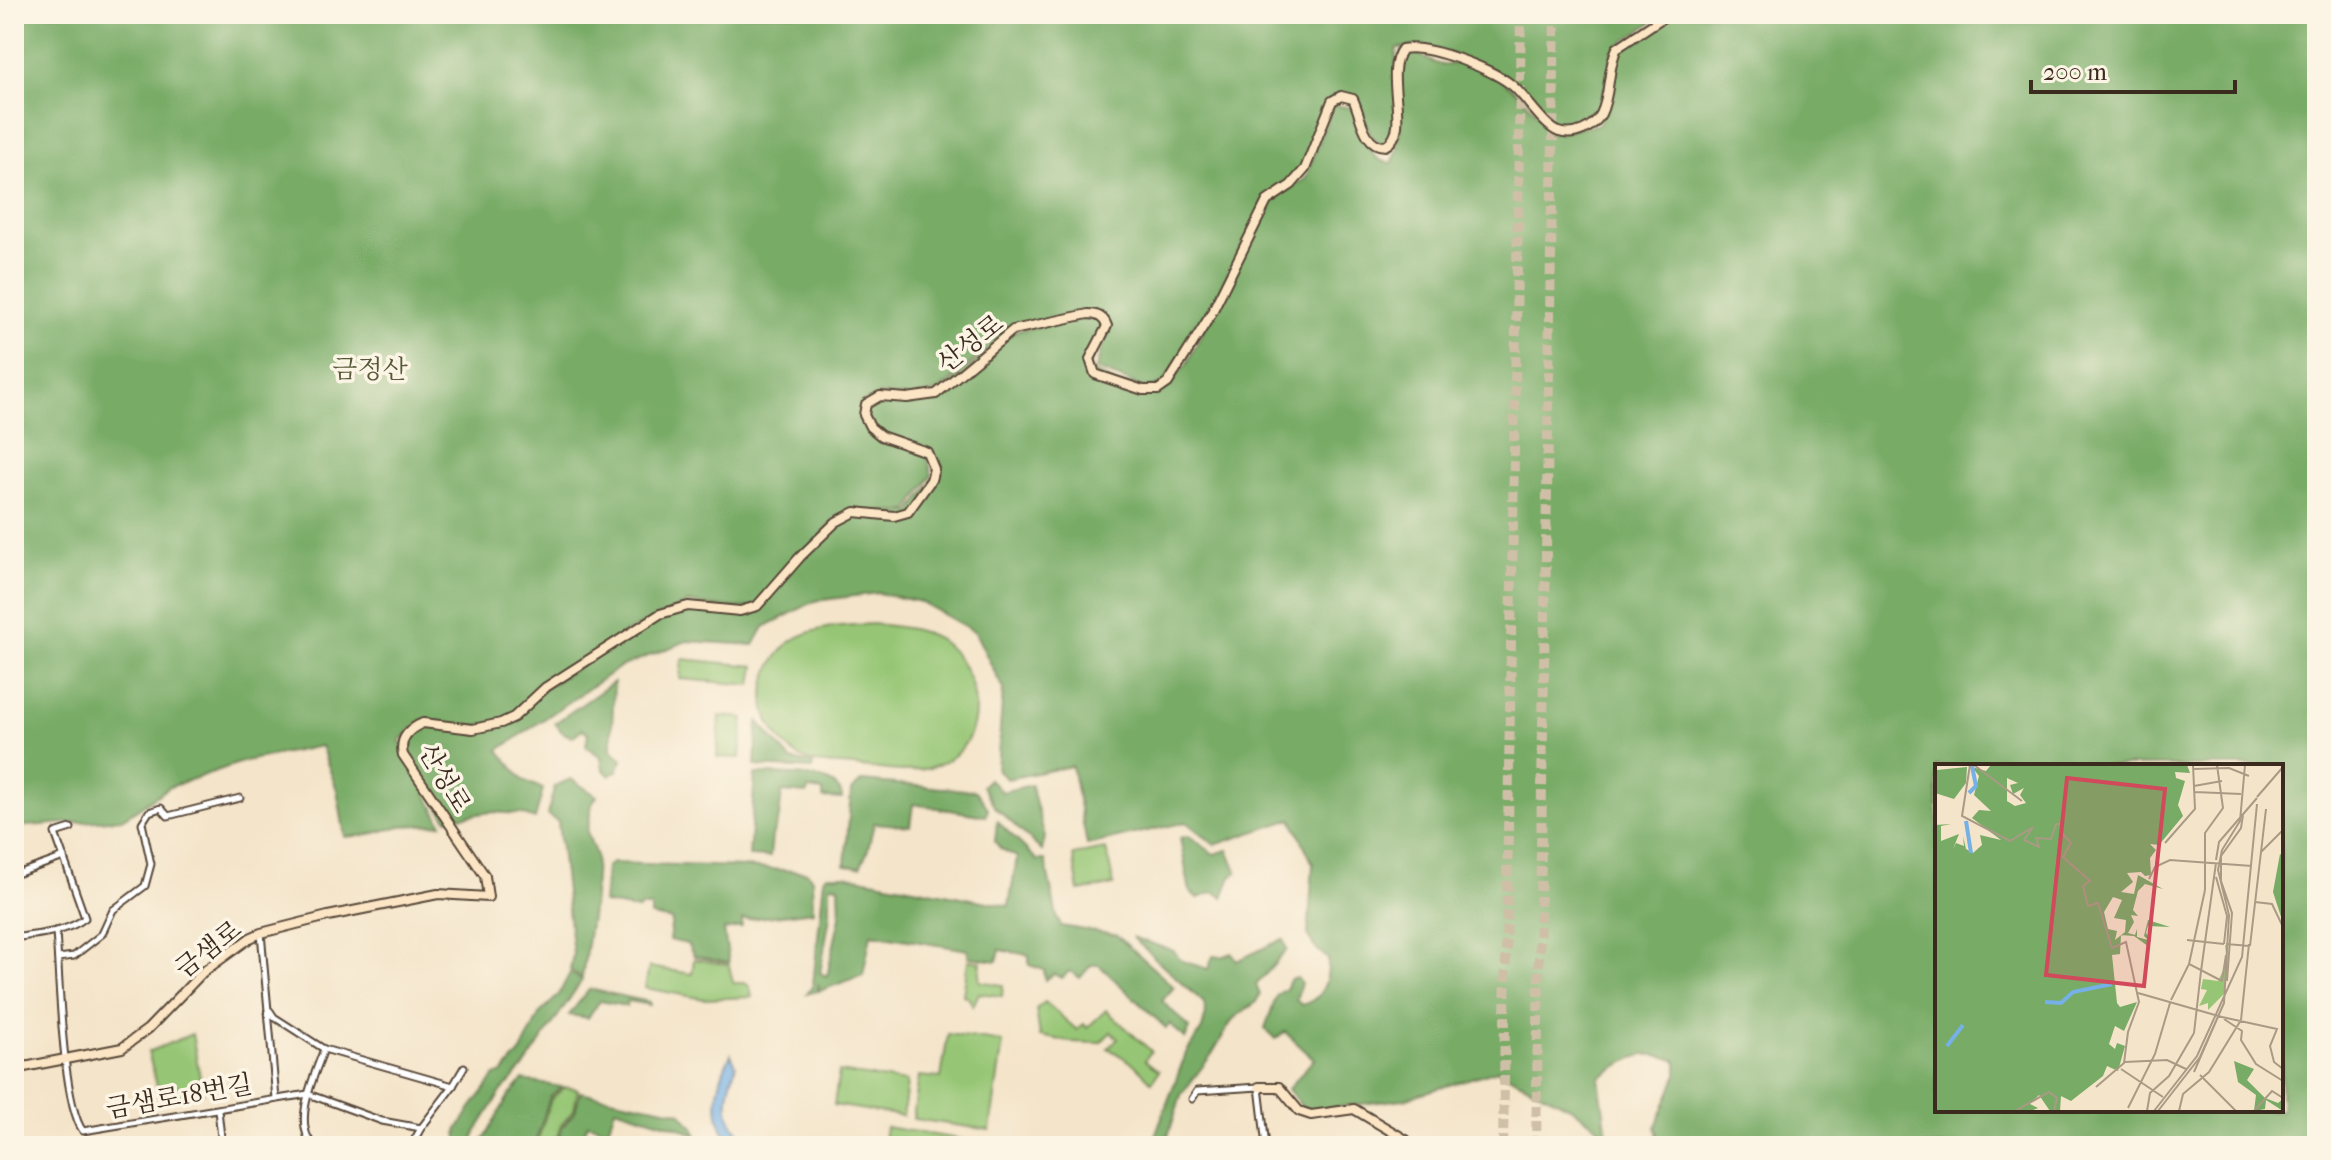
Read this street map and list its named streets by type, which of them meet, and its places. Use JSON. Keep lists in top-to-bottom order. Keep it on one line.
{"streets":{"main road":["산성로","금샘로"],"street":["금샘로18번길"]},"crossings":[["산성로","금샘로"],["금샘로","금샘로18번길"]],"parks":["금정산"],"scale_bar":"200 m"}
